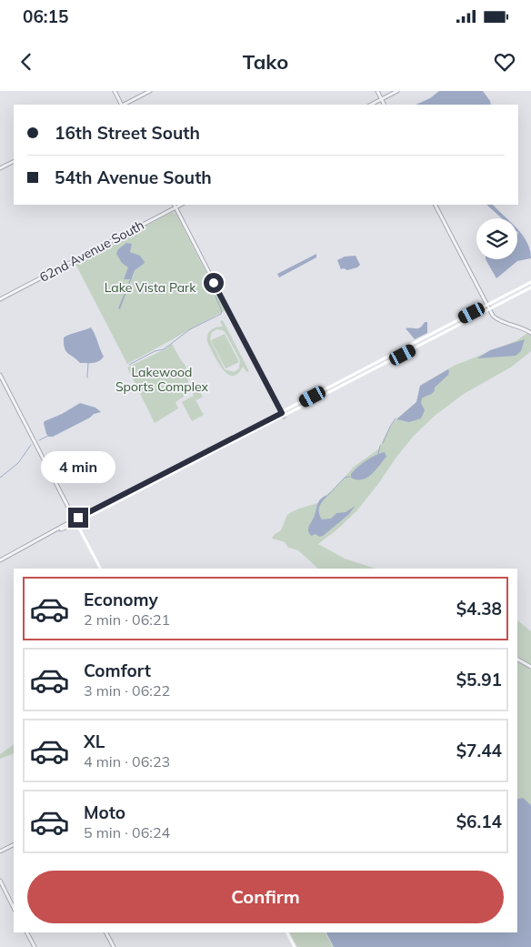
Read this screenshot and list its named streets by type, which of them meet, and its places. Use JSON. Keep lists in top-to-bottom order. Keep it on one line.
{"streets":{"street":["62nd Avenue South"]},"parks":["Lake Vista Park","Lakewood Sports Complex"],"page":{"status":"06:15","header":"Tako","banner":["16th Street South","54th Avenue South"],"bubble":"4 min","list":[{"name":"Economy","note":"2 min · 06:21","value":"$4.38"},{"name":"Comfort","note":"3 min · 06:22","value":"$5.91"},{"name":"XL","note":"4 min · 06:23","value":"$7.44"},{"name":"Moto","note":"5 min · 06:24","value":"$6.14"}],"buttons":"Confirm"}}
